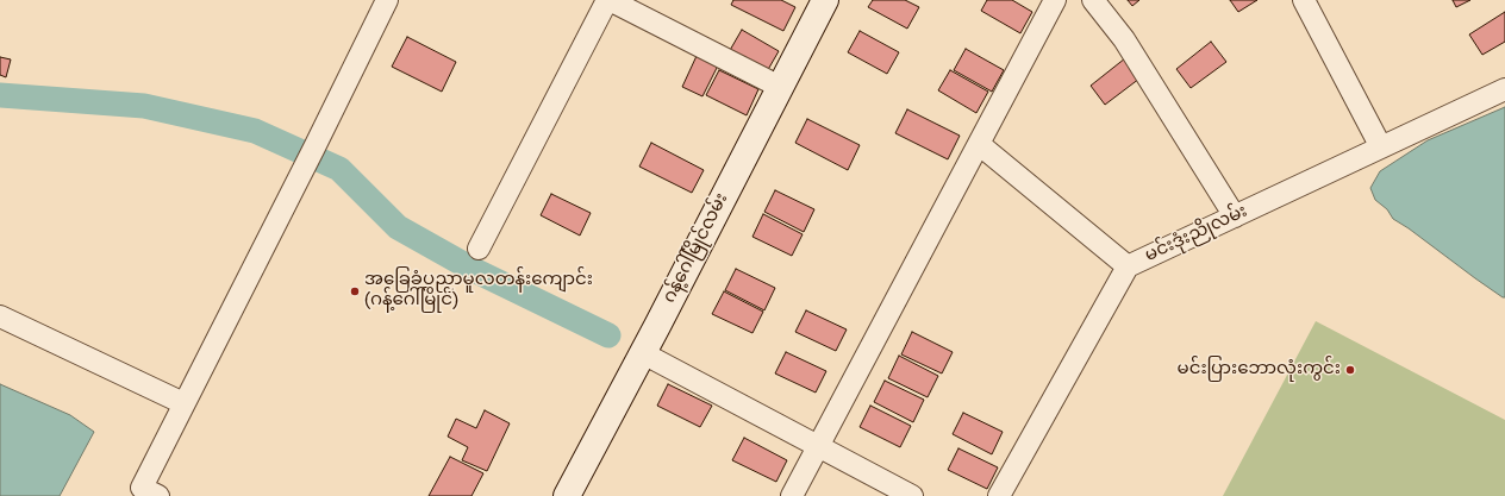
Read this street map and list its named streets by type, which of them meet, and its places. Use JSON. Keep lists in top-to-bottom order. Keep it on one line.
{"streets":{"street":["မင်းဒုံးညိုလမ်း","ဂန့်ဂေါ်မြိုင်လမ်း"]},"places":["အခြေခံပညာမူလတန်းကျောင်း (ဂန့်ဂေါ်မြိုင်)","မင်းပြားဘောလုံးကွင်း"]}
